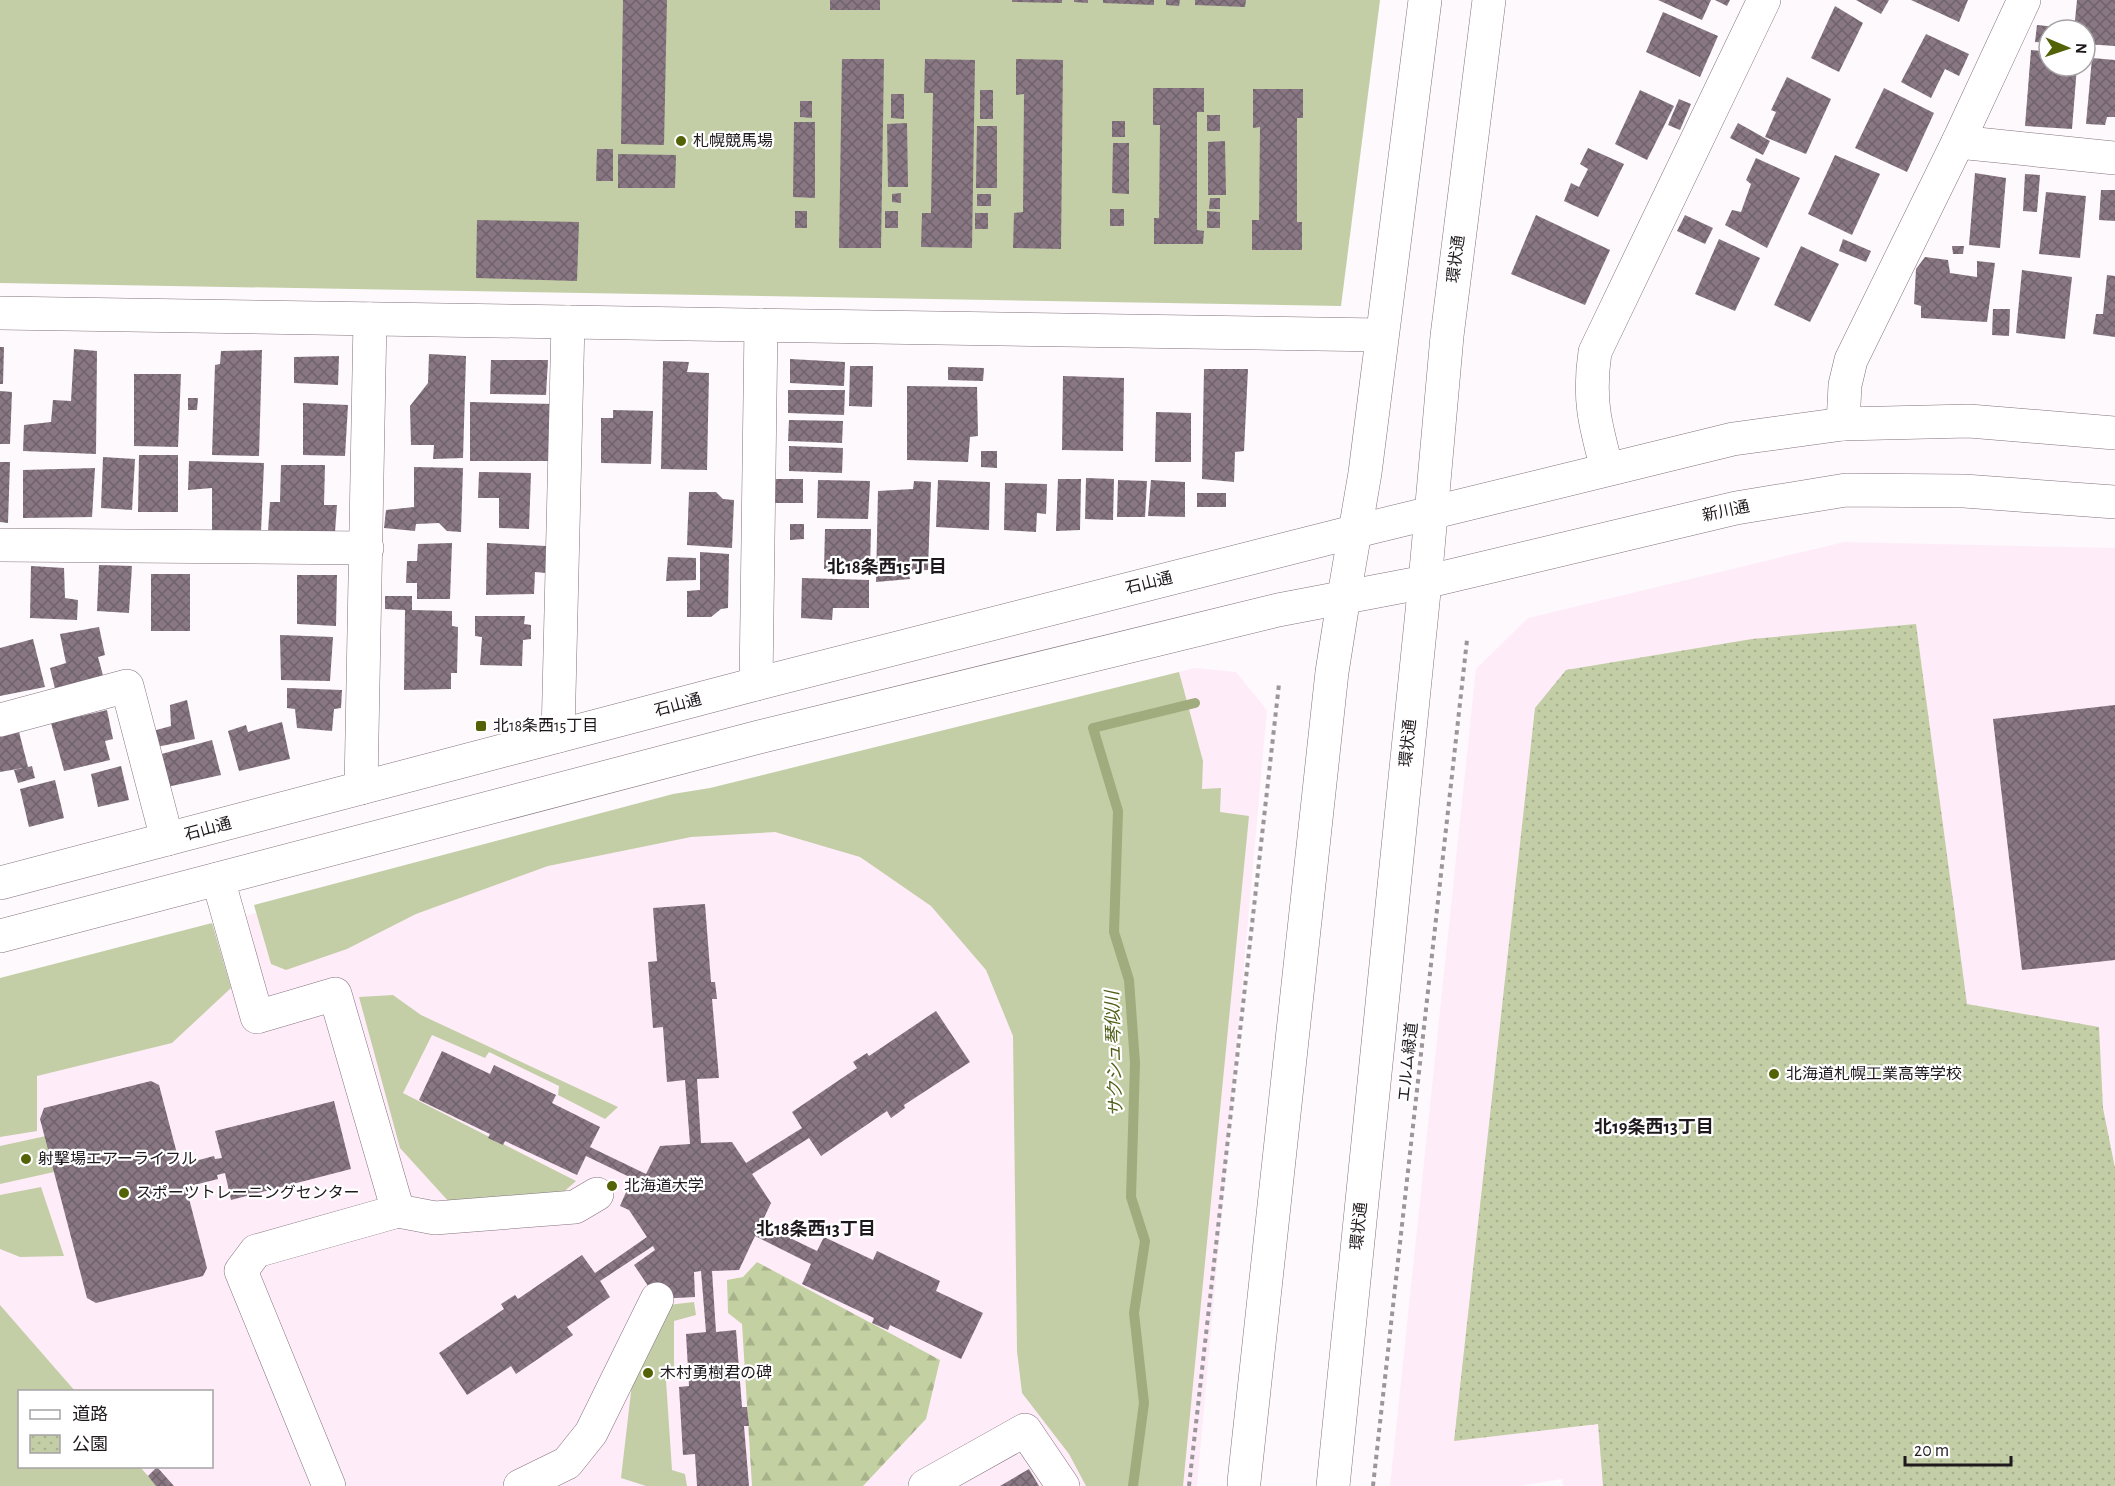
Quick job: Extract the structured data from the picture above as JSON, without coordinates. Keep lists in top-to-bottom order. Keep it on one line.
{"streets":{"street":["環状通","新川通","石山通"],"path":["エルム緑道"]},"crossings":[["環状通","新川通"]],"districts":["北18条西15丁目","北19条西13丁目","北18条西13丁目"],"water":["サクシュ琴似川"],"places":{"other":["札幌競馬場","北海道札幌工業高等学校","射撃場エアーライフル","北海道大学","スポーツトレーニングセンター","木村勇樹君の碑"],"transit":["北18条西15丁目"]},"legend":["道路","公園"],"scale_bar":"20 m","north":"right"}
